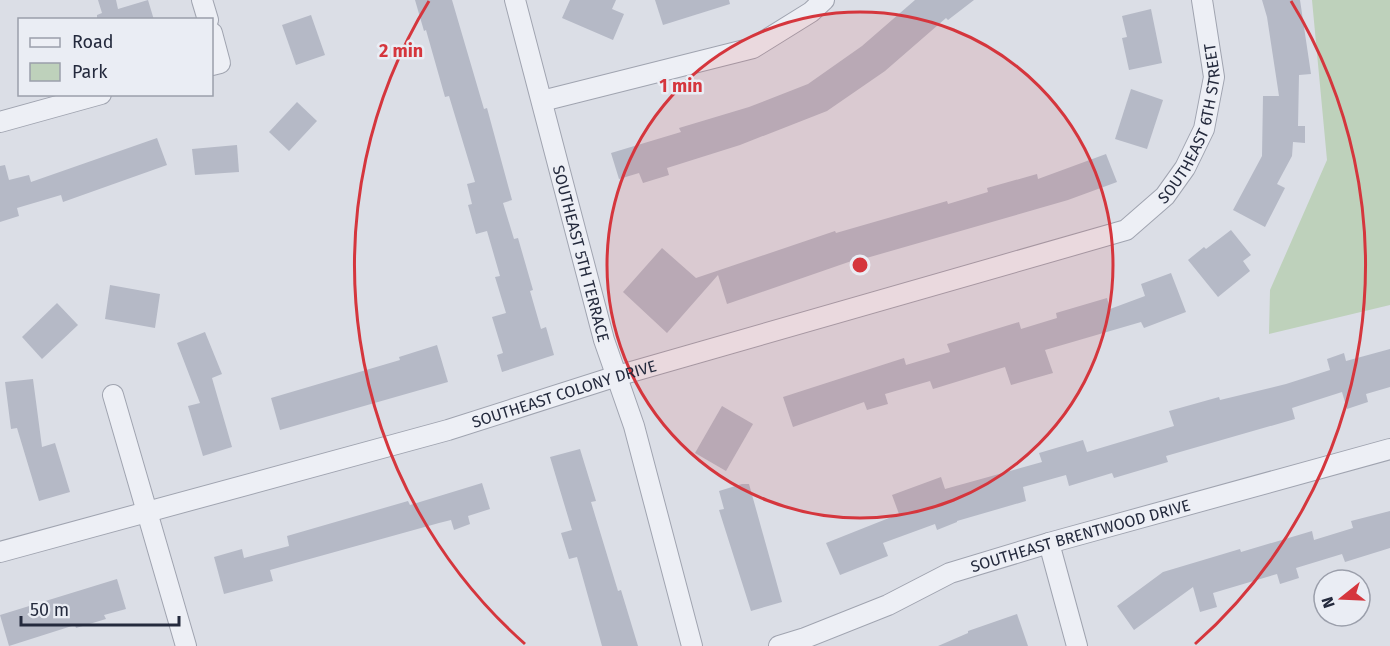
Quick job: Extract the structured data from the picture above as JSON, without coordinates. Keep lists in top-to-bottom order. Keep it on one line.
{"streets":{"street":["SOUTHEAST 6TH STREET","SOUTHEAST 5TH TERRACE","SOUTHEAST COLONY DRIVE","SOUTHEAST BRENTWOOD DRIVE"]},"crossings":[["SOUTHEAST 6TH STREET","SOUTHEAST COLONY DRIVE"],["SOUTHEAST 5TH TERRACE","SOUTHEAST COLONY DRIVE"]],"legend":["Road","Park"],"scale_bar":"50 m","north":"left","rings":["2 min","1 min"]}
